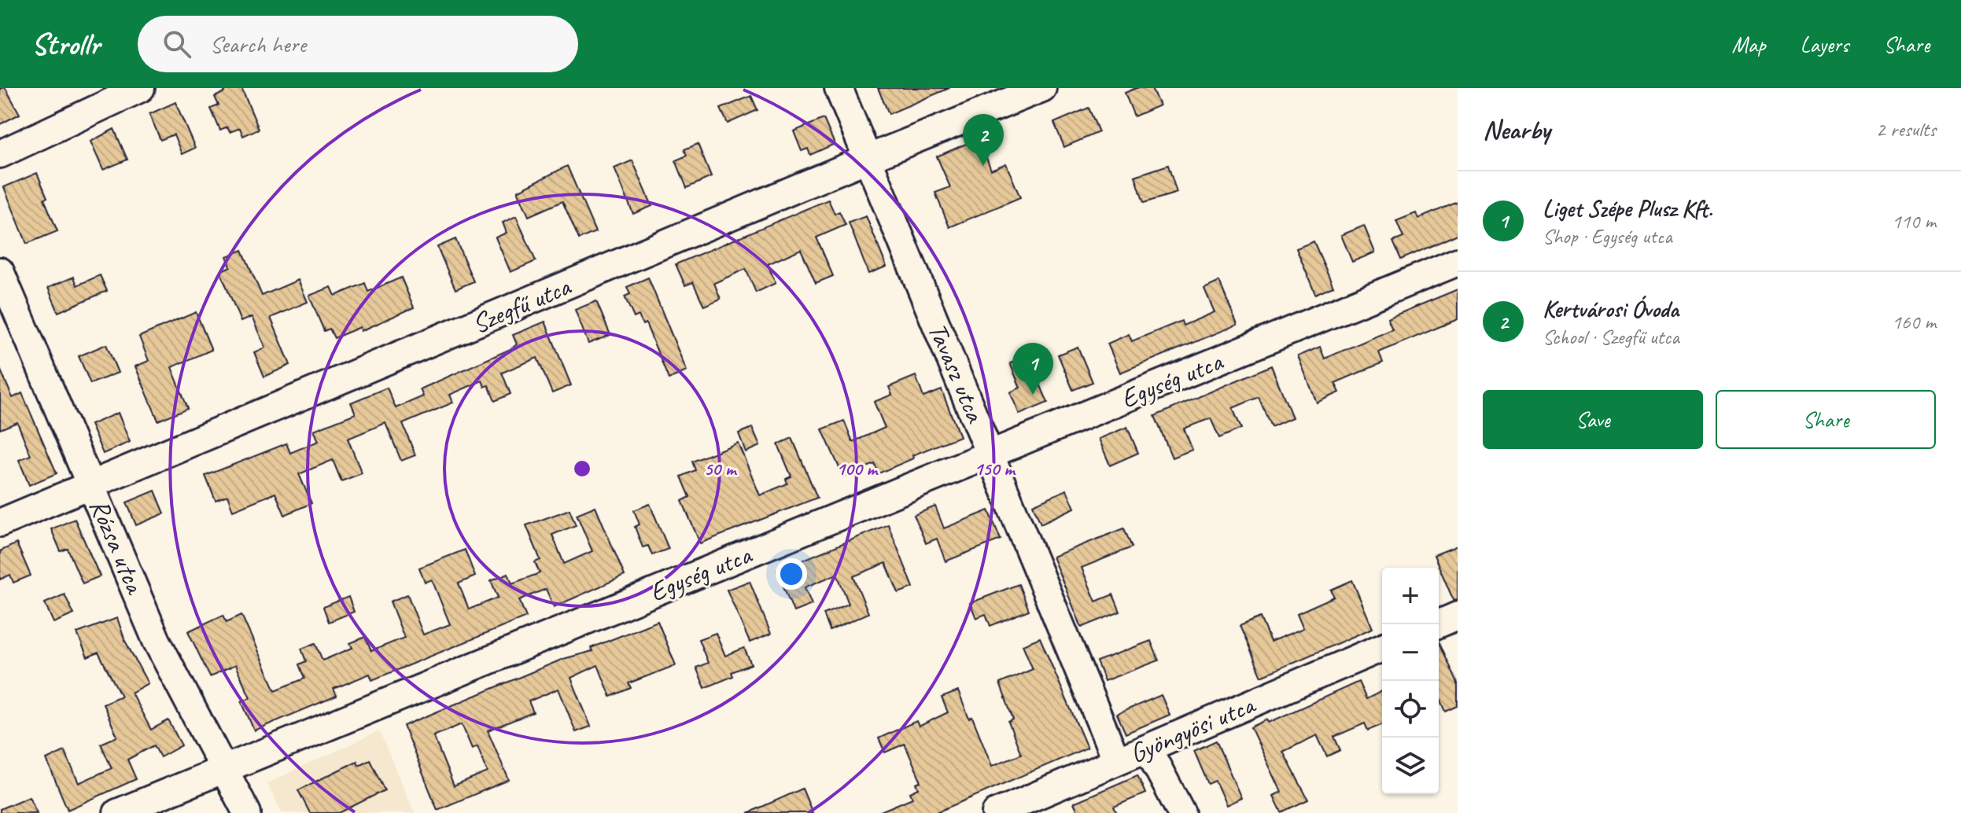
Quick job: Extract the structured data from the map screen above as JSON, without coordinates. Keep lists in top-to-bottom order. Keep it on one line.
{"streets":{"street":["Szegfű utca","Tavasz utca","Egység utca","Rózsa utca","Gyöngyösi utca"]},"crossings":[["Szegfű utca","Tavasz utca"],["Szegfű utca","Rózsa utca"],["Tavasz utca","Egység utca"],["Tavasz utca","Gyöngyösi utca"],["Egység utca","Rózsa utca"]],"page":{"header":"Strollr","search":"Search here","nav":["Map","Layers","Share"],"heading":["Nearby","2 results"],"pins":["2","1"],"list":[{"mark":"1","name":"Liget Szépe Plusz Kft.","note":"Shop · Egység utca","value":"110 m"},{"mark":"2","name":"Kertvárosi Óvoda","note":"School · Szegfű utca","value":"160 m"}],"buttons":["Save","Share"],"map_buttons":["+","−"]},"rings":["50 m","100 m","150 m"]}
